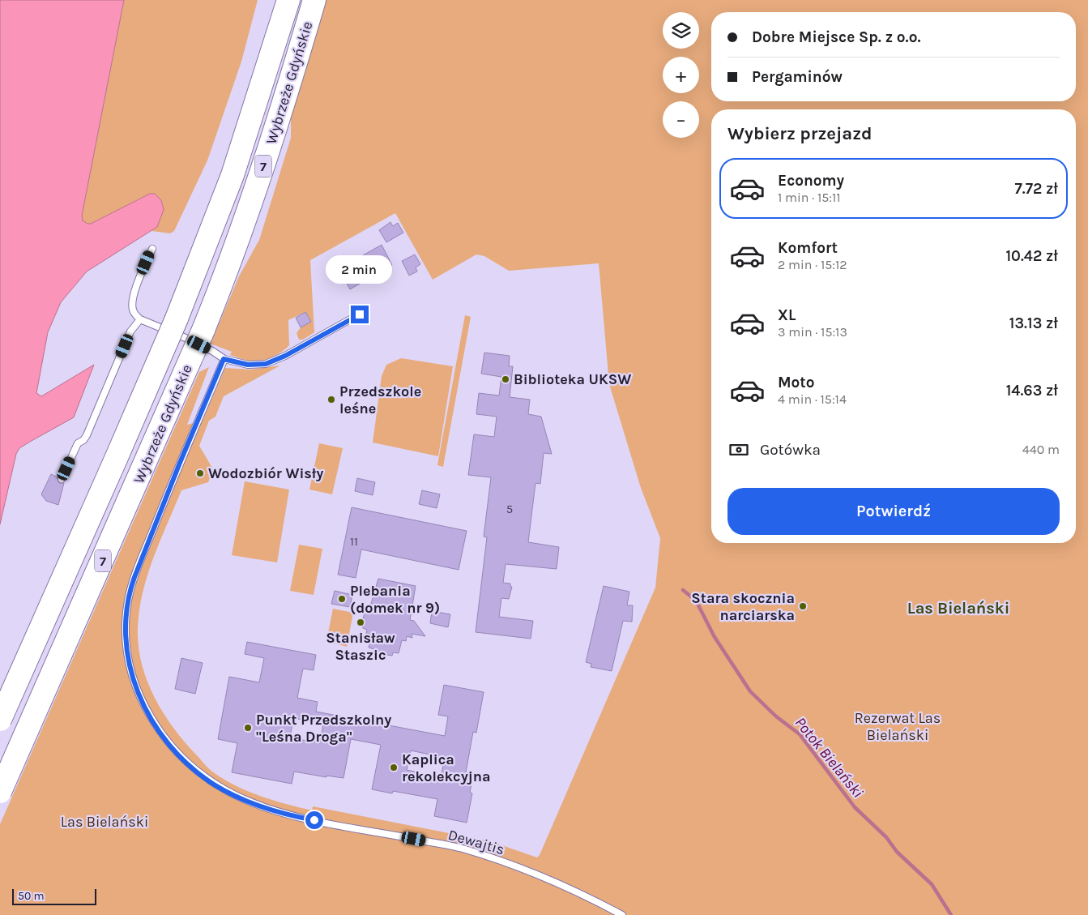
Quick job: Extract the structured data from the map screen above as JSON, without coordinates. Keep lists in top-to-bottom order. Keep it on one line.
{"streets":{"highway":["Wybrzeże Gdyńskie","7"],"lane":["Dewajtis"]},"districts":["Las Bielański"],"water":["Potok Bielański"],"parks":["Rezerwat Las Bielański","Las Bielański"],"places":["Biblioteka UKSW","Przedszkole leśne","Wodozbiór Wisły","Plebania (domek nr 9)","Stara skocznia narciarska","Stanisław Staszic","Punkt Przedszkolny \"Leśna Droga\"","Kaplica rekolekcyjna"],"house_numbers":["5","11"],"scale_bar":"50 m","page":{"map_buttons":["+","−"],"banner":["Dobre Miejsce Sp. z o.o.","Pergaminów"],"heading":"Wybierz przejazd","list":[{"name":"Economy","note":"1 min · 15:11","value":"7.72 zł"},{"name":"Komfort","note":"2 min · 15:12","value":"10.42 zł"},{"name":"XL","note":"3 min · 15:13","value":"13.13 zł"},{"name":"Moto","note":"4 min · 15:14","value":"14.63 zł"}],"bubble":"2 min","pay":["Gotówka","440 m"],"buttons":"Potwierdź","scale":"50 m"}}
